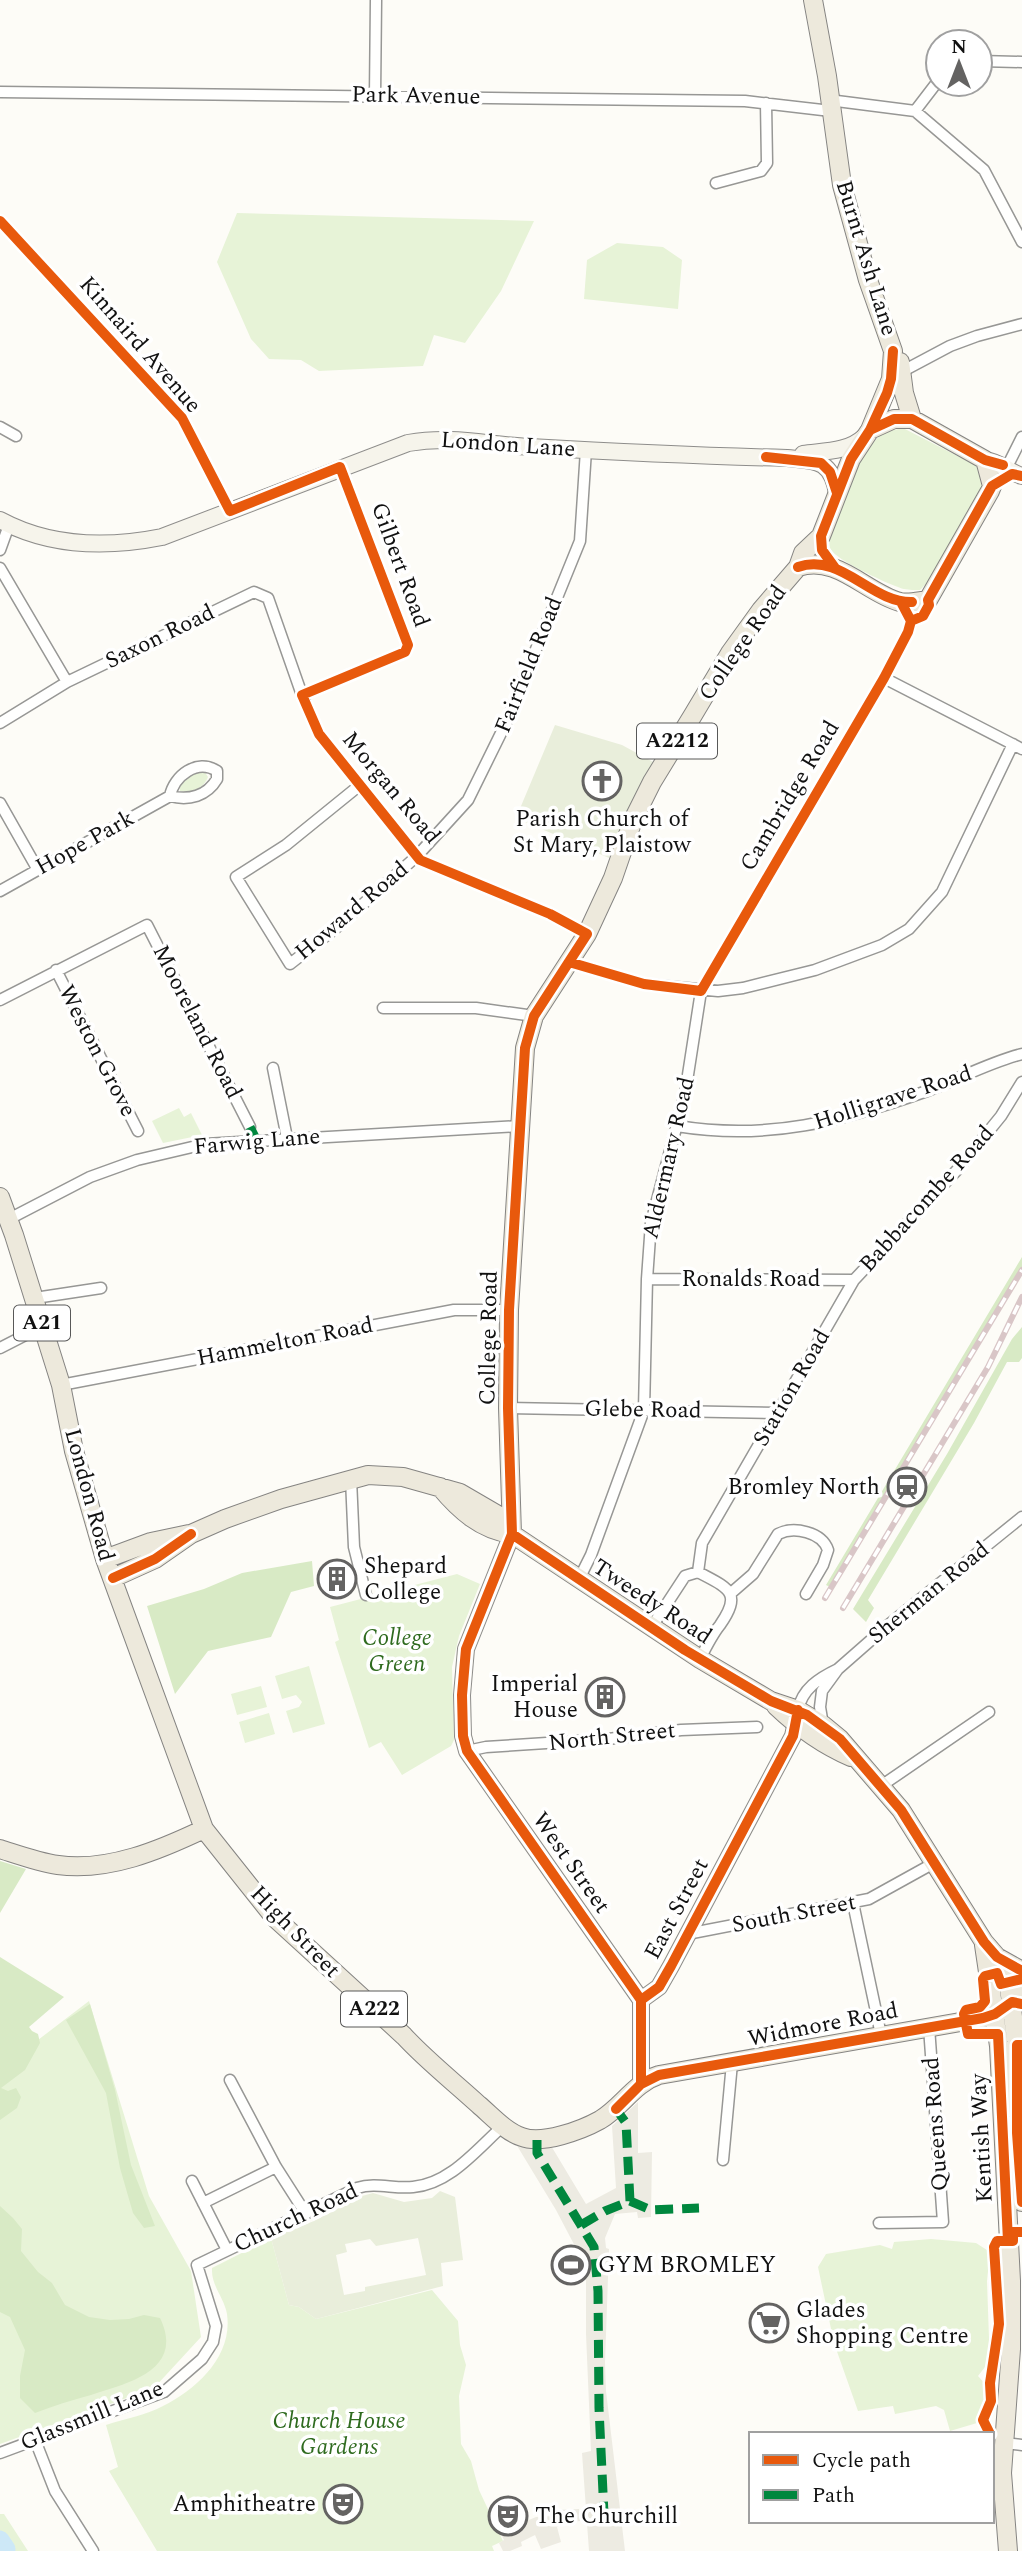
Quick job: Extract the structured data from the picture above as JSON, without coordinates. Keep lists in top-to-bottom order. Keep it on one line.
{"streets":{"main road":["Burnt Ash Lane","College Road","A2212","A21","London Road","Tweedy Road","High Street","A222","Widmore Road","Kentish Way"],"street":["Park Avenue","Kinnaird Avenue","London Lane","Gilbert Road","Saxon Road","Fairfield Road","Morgan Road","Cambridge Road","Hope Park","Howard Road","Mooreland Road","Weston Grove","Holligrave Road","Farwig Lane","Aldermary Road","Babbacombe Road","Ronalds Road","Hammelton Road","Station Road","Glebe Road","Sherman Road","North Street","West Street","East Street","South Street","Queens Road","Church Road","Glassmill Lane"]},"crossings":[["Park Avenue","Burnt Ash Lane"],["Burnt Ash Lane","College Road"],["Burnt Ash Lane","Cambridge Road"],["Kinnaird Avenue","London Lane"],["London Lane","Gilbert Road"],["London Lane","Fairfield Road"],["Gilbert Road","Morgan Road"],["Saxon Road","Morgan Road"],["College Road","Morgan Road"],["College Road","Cambridge Road"],["College Road","Farwig Lane"],["College Road","Hammelton Road"],["College Road","Glebe Road"],["College Road","Tweedy Road"],["College Road","North Street"],["College Road","West Street"],["Fairfield Road","Morgan Road"],["Fairfield Road","Howard Road"],["Morgan Road","Howard Road"],["Cambridge Road","Aldermary Road"],["Mooreland Road","Weston Grove"],["Holligrave Road","Aldermary Road"],["Farwig Lane","London Road"],["Aldermary Road","Ronalds Road"],["Aldermary Road","Glebe Road"],["Aldermary Road","Tweedy Road"],["Babbacombe Road","Ronalds Road"],["Babbacombe Road","Station Road"],["Ronalds Road","Station Road"],["Hammelton Road","London Road"],["Station Road","Glebe Road"],["London Road","Tweedy Road"],["London Road","High Street"],["Sherman Road","Tweedy Road"],["Sherman Road","East Street"],["Tweedy Road","East Street"],["Tweedy Road","South Street"],["Tweedy Road","Widmore Road"],["Tweedy Road","Kentish Way"],["North Street","West Street"],["West Street","East Street"],["East Street","South Street"],["High Street","Widmore Road"],["High Street","Church Road"],["Widmore Road","Queens Road"],["Widmore Road","Kentish Way"],["Church Road","Glassmill Lane"]],"parks":["College Green","Church House Gardens"],"places":{"church":["Parish Church of St Mary, Plaistow"],"station":["Bromley North"],"building":["Shepard College","Imperial House"],"sports":["GYM BROMLEY"],"supermarket":["Glades Shopping Centre"],"theatre":["Amphitheatre","The Churchill"]},"legend":["Cycle path","Path"],"north":"top"}
